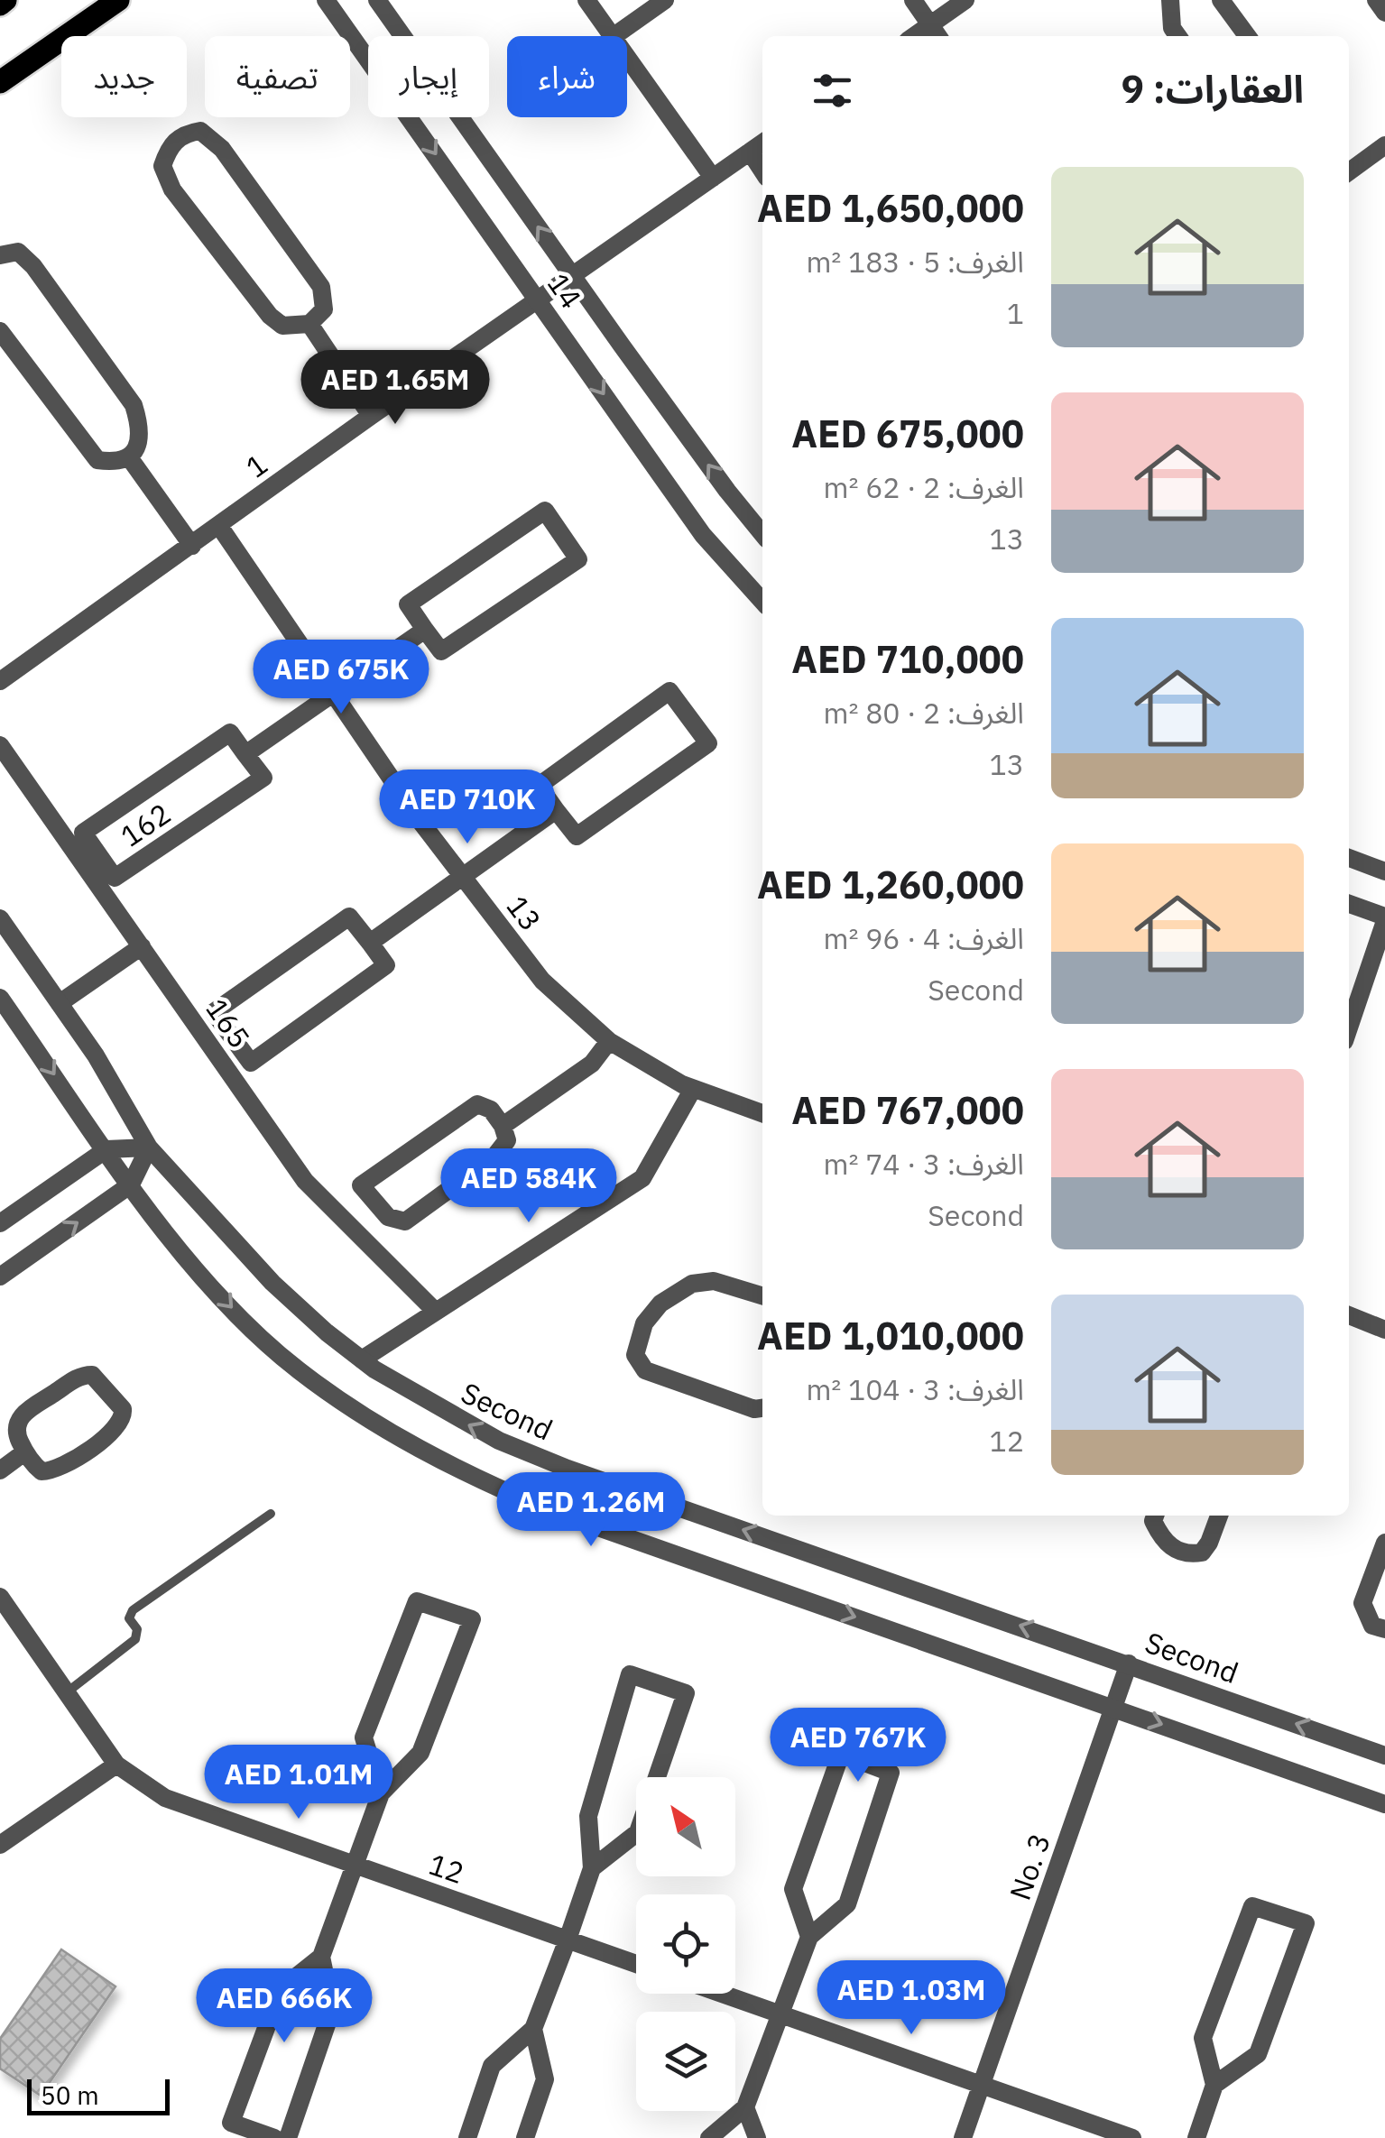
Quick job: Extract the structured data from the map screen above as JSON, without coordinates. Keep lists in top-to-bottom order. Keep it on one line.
{"streets":{"street":["14","1","162","13","165","Second","No. 3","12"]},"crossings":[["14","1"],["1","13"],["Second","No. 3"]],"scale_bar":"50 m","north":"top left","page":{"chip":["شراء","إيجار","تصفية","جديد"],"heading":"العقارات: 9","list":[{"name":"AED 1,650,000","note":"الغرف: 5 · 183 m² · 1"},{"name":"AED 675,000","note":"الغرف: 2 · 62 m² · 13"},{"name":"AED 710,000","note":"الغرف: 2 · 80 m² · 13"},{"name":"AED 1,260,000","note":"الغرف: 4 · 96 m² · Second"},{"name":"AED 767,000","note":"الغرف: 3 · 74 m² · Second"},{"name":"AED 1,010,000","note":"الغرف: 3 · 104 m² · 12"}],"price":["AED 1.65M","AED 675K","AED 710K","AED 584K","AED 1.26M","AED 767K","AED 1.01M","AED 1.03M","AED 666K"],"scale":"50 m"}}
